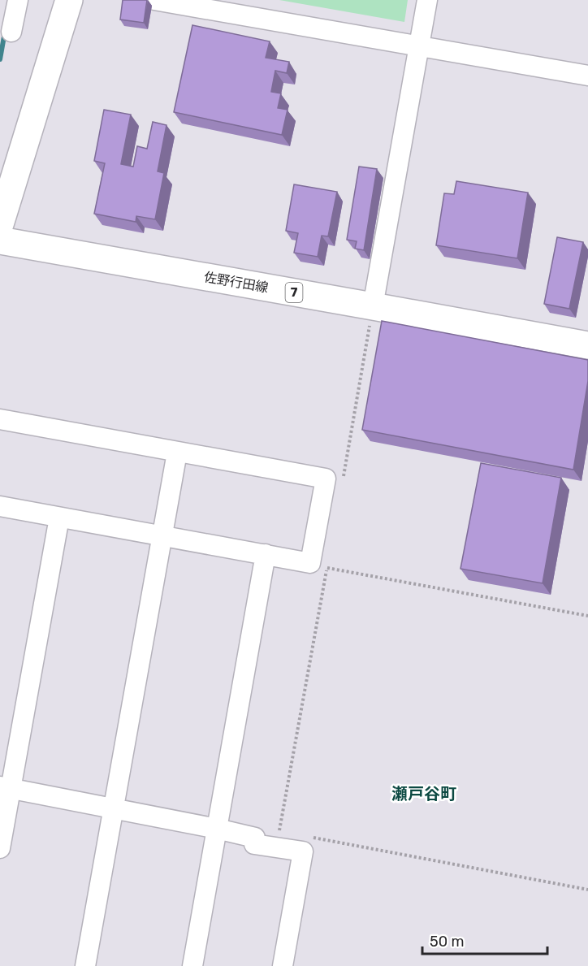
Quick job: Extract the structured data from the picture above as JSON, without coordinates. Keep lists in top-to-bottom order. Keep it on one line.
{"streets":{"main road":["佐野行田線","7"]},"districts":["瀬戸谷町"],"scale_bar":"50 m"}
